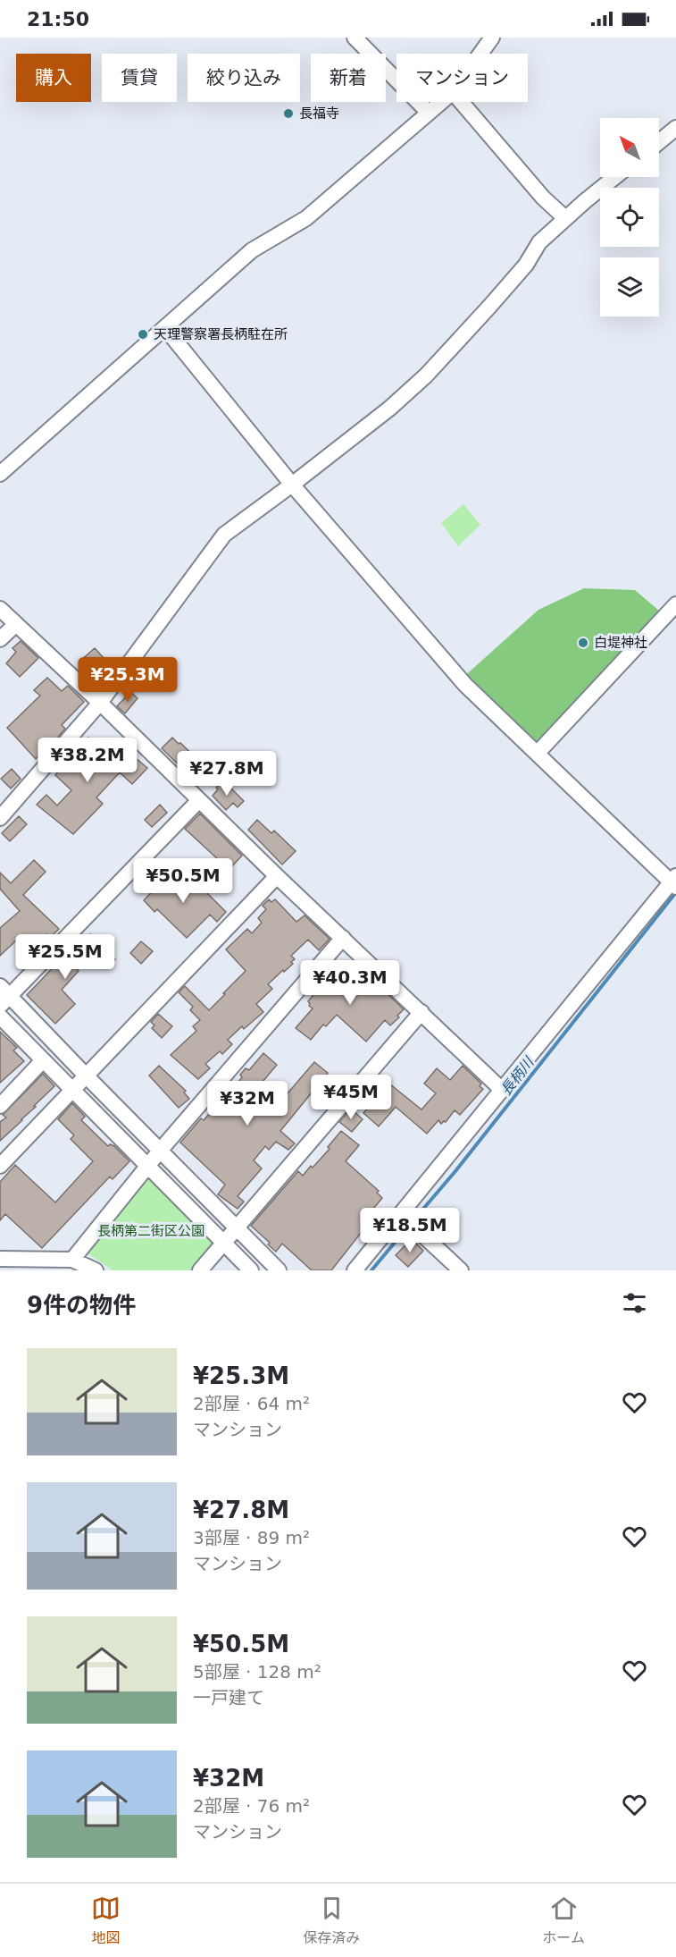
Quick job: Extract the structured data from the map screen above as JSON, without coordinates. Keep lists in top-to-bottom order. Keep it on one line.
{"water":["長柄川"],"parks":["長柄第二街区公園"],"places":["長福寺","天理警察署長柄駐在所","白堤神社"],"north":"top left","page":{"status":"21:50","chip":["購入","賃貸","絞り込み","新着","マンション"],"price":["¥25.3M","¥38.2M","¥27.8M","¥50.5M","¥25.5M","¥40.3M","¥45M","¥32M","¥18.5M"],"heading":"9件の物件","list":[{"name":"¥25.3M","note":"2部屋 · 64 m² · マンション"},{"name":"¥27.8M","note":"3部屋 · 89 m² · マンション"},{"name":"¥50.5M","note":"5部屋 · 128 m² · 一戸建て"},{"name":"¥32M","note":"2部屋 · 76 m² · マンション"}],"tabs":["地図","保存済み","ホーム"]}}
